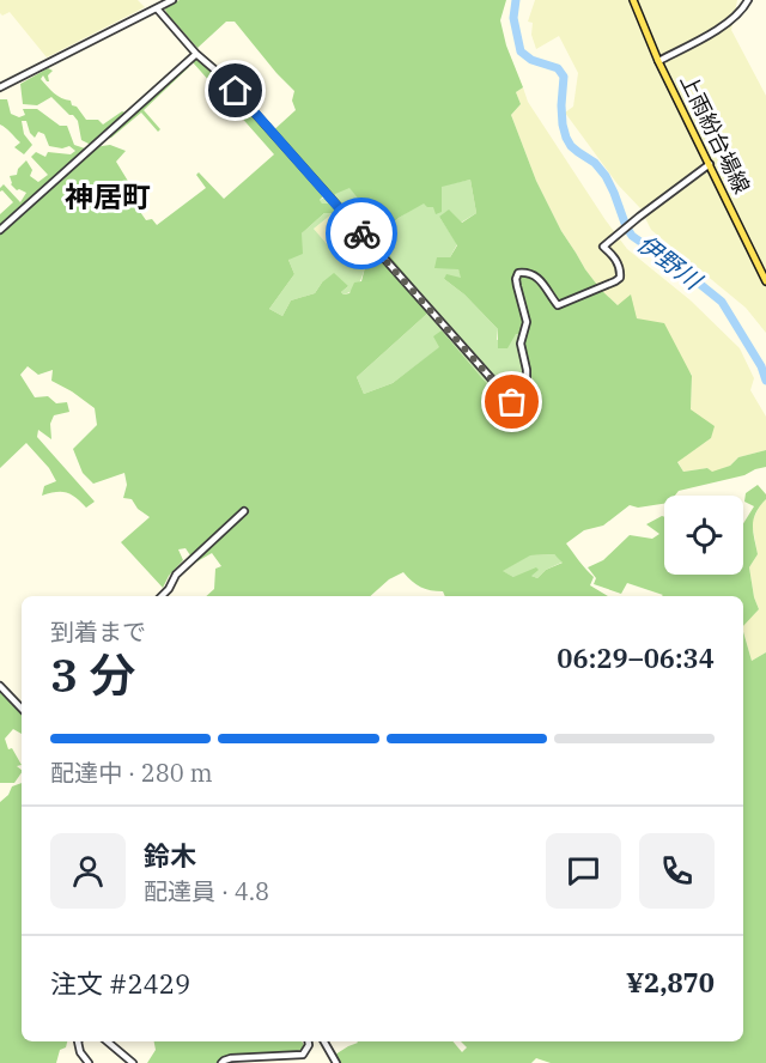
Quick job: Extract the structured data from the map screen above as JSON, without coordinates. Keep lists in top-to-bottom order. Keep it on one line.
{"streets":{"main road":["上雨紛台場線"]},"districts":["神居町"],"water":["伊野川"],"page":{"heading":["3 分","到着まで","06:29–06:34"],"panel":["鈴木","配達員 · 4.8","注文 #2429","¥2,870"],"bar":"配達中 · 280 m"}}
